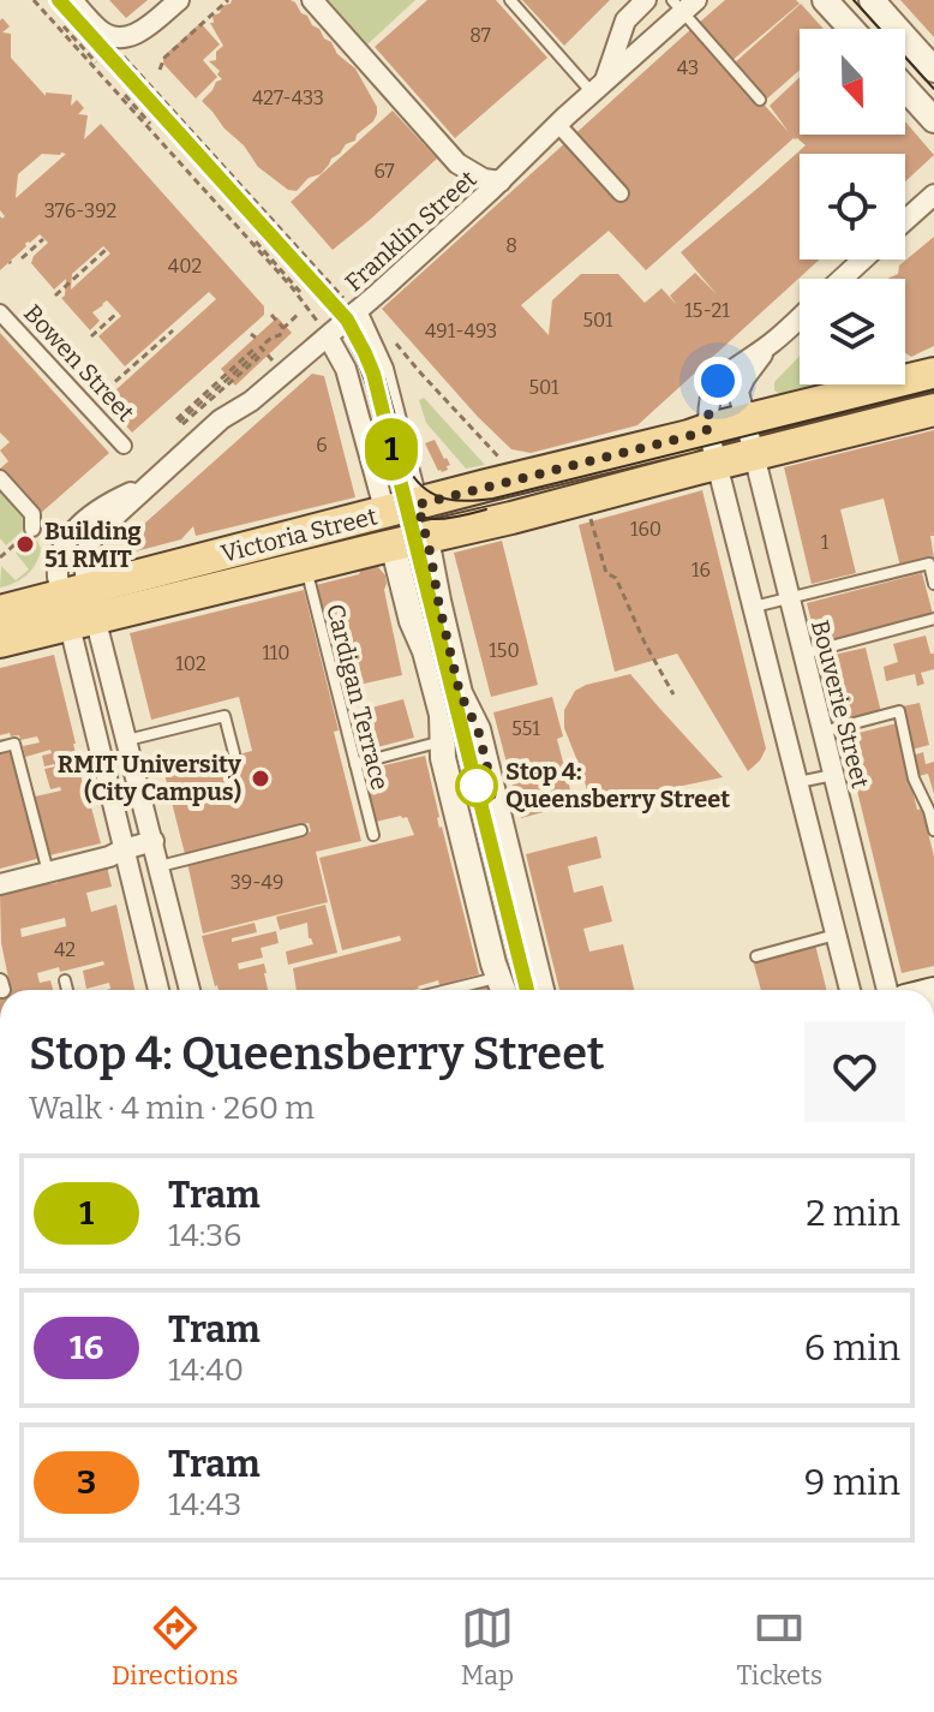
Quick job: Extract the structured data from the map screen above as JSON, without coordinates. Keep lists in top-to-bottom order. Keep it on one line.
{"streets":{"main road":["Victoria Street"],"street":["Franklin Street","Bowen Street","Bouverie Street"],"lane":["Cardigan Terrace"]},"crossings":[["Franklin Street","Victoria Street"],["Victoria Street","Cardigan Terrace"],["Victoria Street","Bouverie Street"]],"places":["Building 51 RMIT","RMIT University (City Campus)","Stop 4: Queensberry Street"],"lines":["tram line 1"],"house_numbers":["87","43","427-433","67","376-392","8","402","15-21","501","491-493","501","6","160","1","16","150","110","102","551","39-49","42"],"north":"bottom","page":{"on_map":"1","heading":["Stop 4: Queensberry Street","Walk · 4 min · 260 m"],"list":[{"mark":"1","name":"Tram","note":"14:36","value":"2 min"},{"mark":"16","name":"Tram","note":"14:40","value":"6 min"},{"mark":"3","name":"Tram","note":"14:43","value":"9 min"}],"tabs":["Directions","Map","Tickets"]}}
